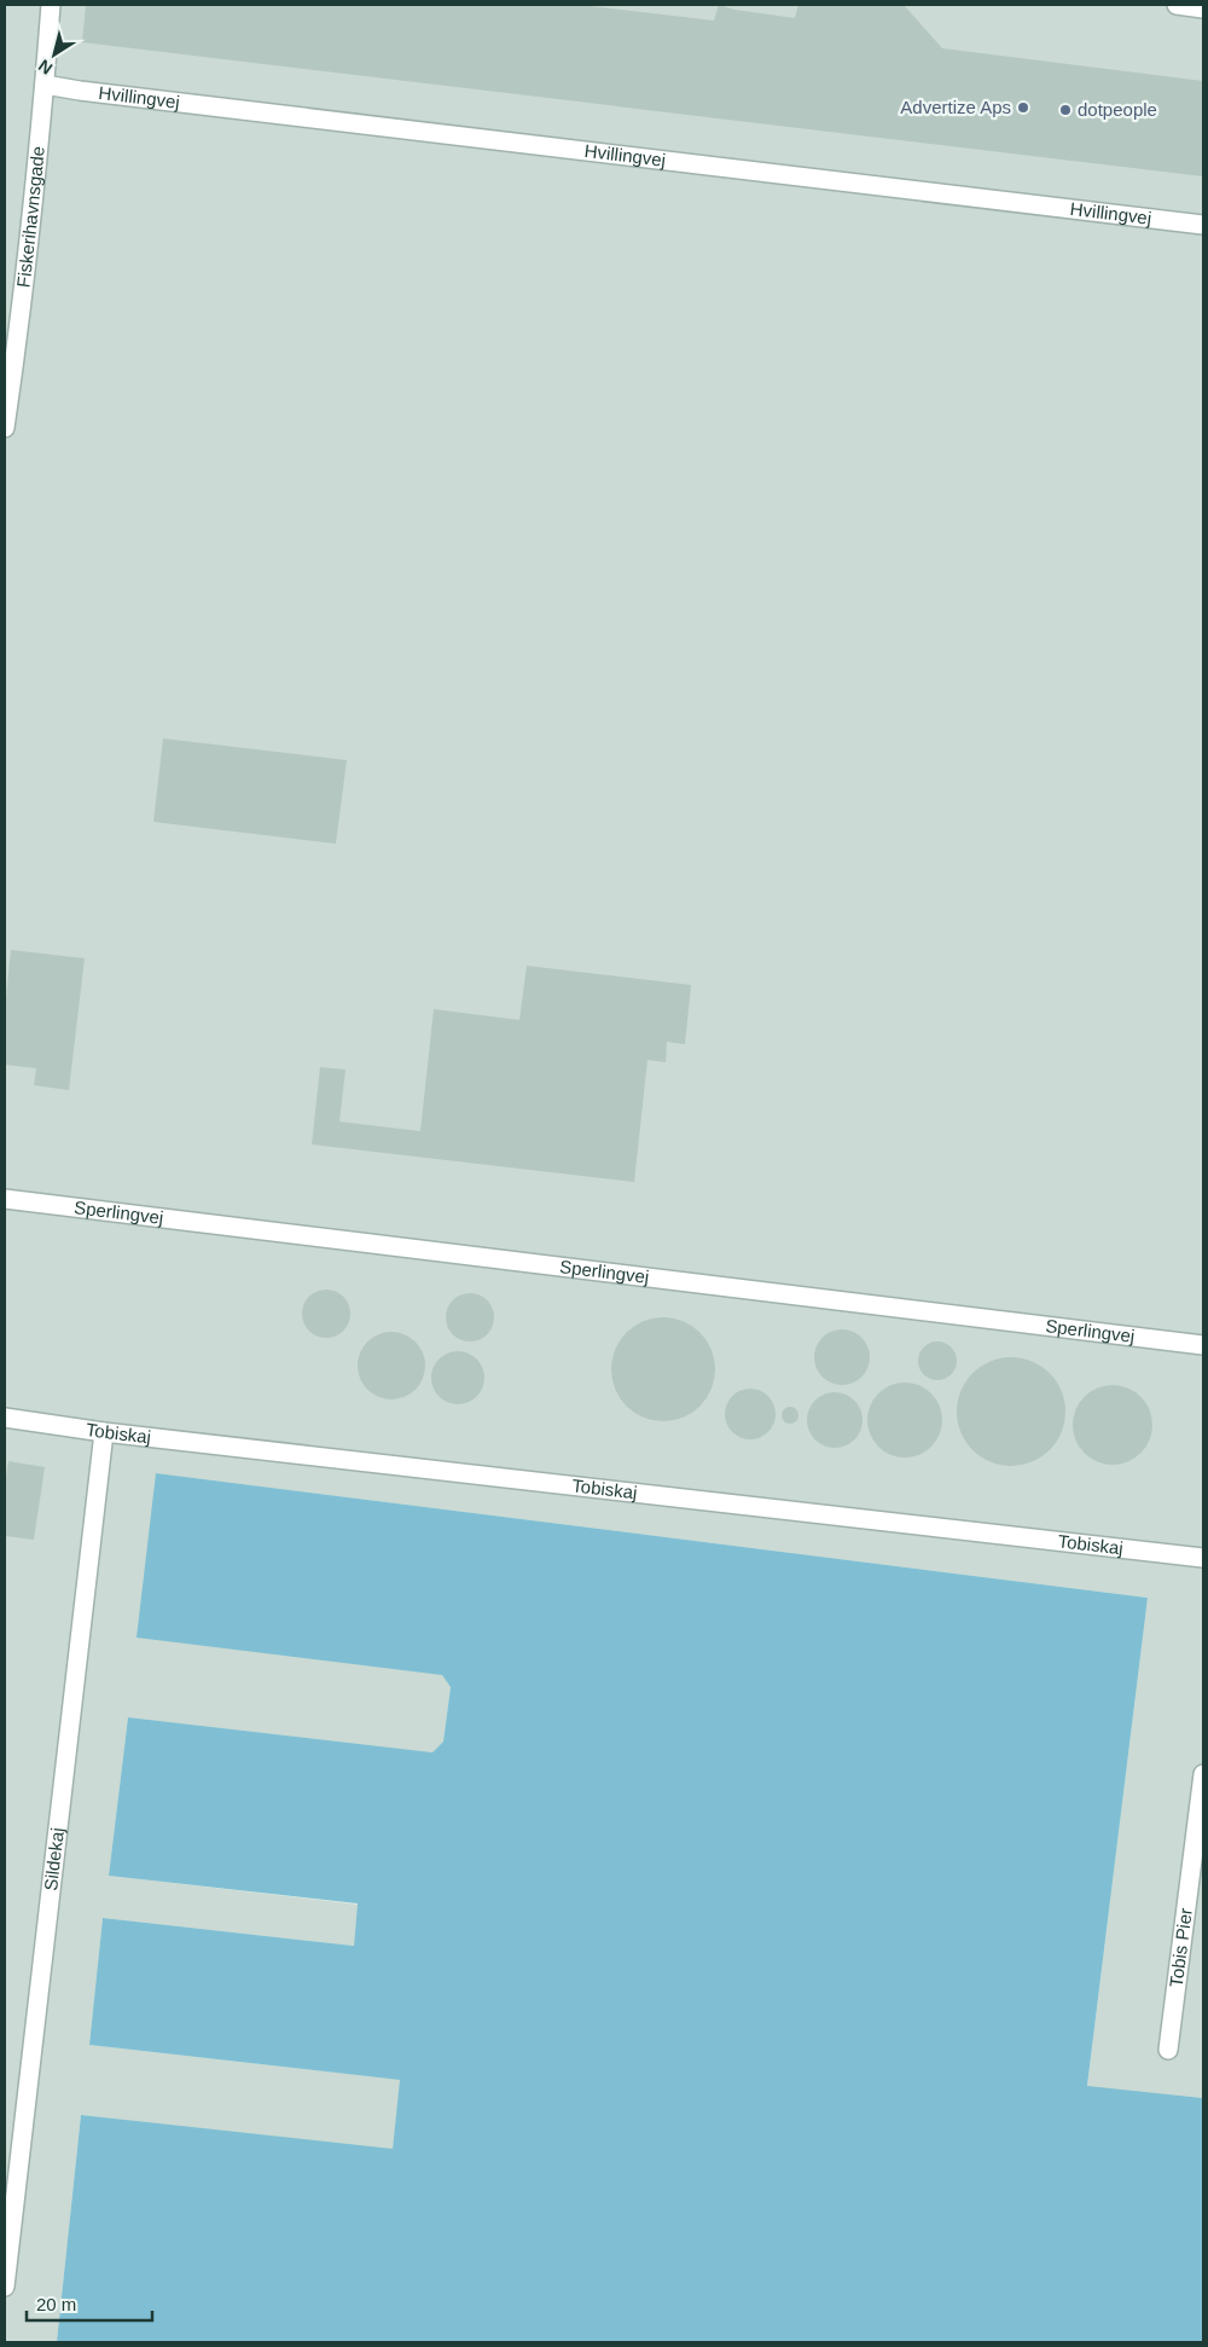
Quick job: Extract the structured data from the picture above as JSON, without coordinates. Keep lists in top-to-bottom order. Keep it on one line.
{"streets":{"street":["Hvillingvej","Fiskerihavnsgade","Sperlingvej","Tobiskaj","Sildekaj","Tobis Pier"]},"crossings":[["Hvillingvej","Fiskerihavnsgade"],["Tobiskaj","Sildekaj"]],"places":["Advertize Aps","dotpeople"],"scale_bar":"20 m","north":"bottom left"}
